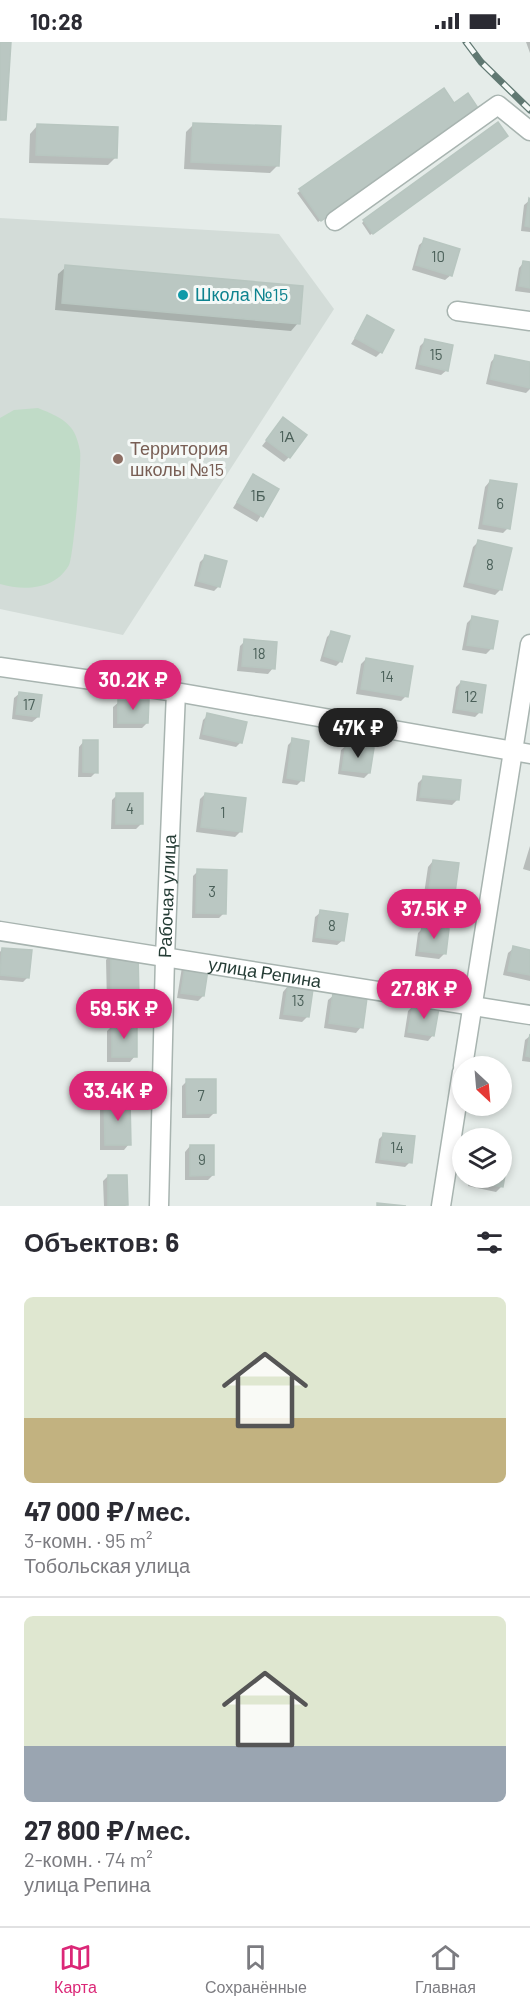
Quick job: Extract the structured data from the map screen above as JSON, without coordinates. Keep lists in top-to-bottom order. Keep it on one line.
{"streets":{"street":["Рабочая улица","улица Репина"]},"crossings":[["Рабочая улица","улица Репина"]],"places":["Школа №15","Территория школы №15"],"house_numbers":["10","15","1А","1Б","6","8","18","14","12","17","4","1","3","8","13","7","14","9"],"north":"bottom right","page":{"status":"10:28","price":["30.2K ₽","47K ₽","37.5K ₽","27.8K ₽","59.5K ₽","33.4K ₽"],"heading":"Объектов: 6","list":[{"name":"47 000 ₽/мес.","note":"3-комн. · 95 m² · Тобольская улица"},{"name":"27 800 ₽/мес.","note":"2-комн. · 74 m² · улица Репина"}],"tabs":["Карта","Сохранённые","Главная"]}}
